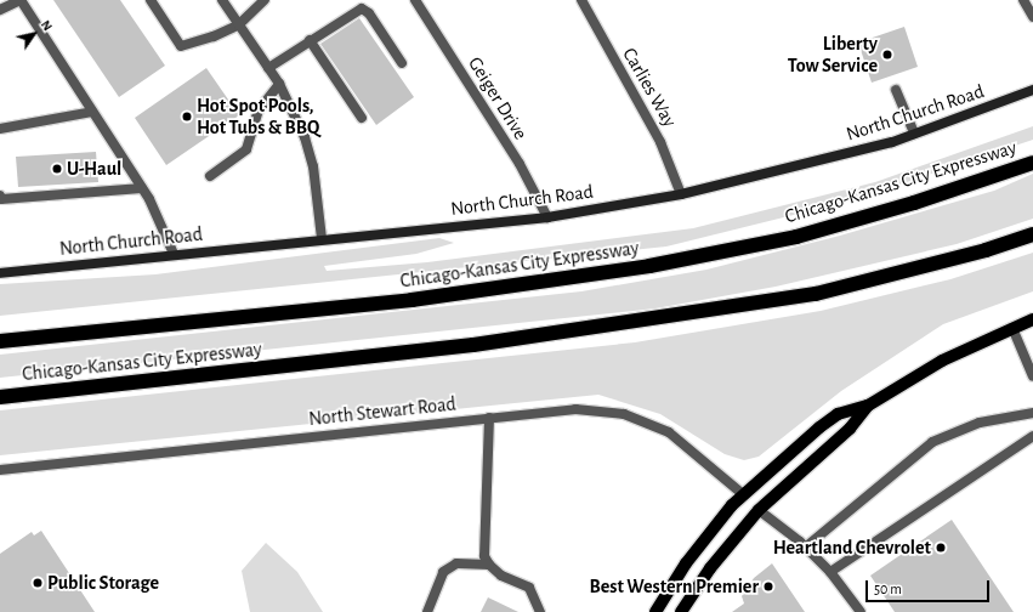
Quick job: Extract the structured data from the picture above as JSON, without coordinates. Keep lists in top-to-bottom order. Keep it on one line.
{"streets":{"highway":["Chicago-Kansas City Expressway"],"main road":["North Church Road"],"street":["Carlies Way","Geiger Drive","North Stewart Road"]},"crossings":[["Carlies Way","North Church Road"],["Geiger Drive","North Church Road"]],"places":["Liberty Tow Service","Hot Spot Pools, Hot Tubs & BBQ","U-Haul","Heartland Chevrolet","Public Storage","Best Western Premier"],"scale_bar":"50 m","north":"top right"}
